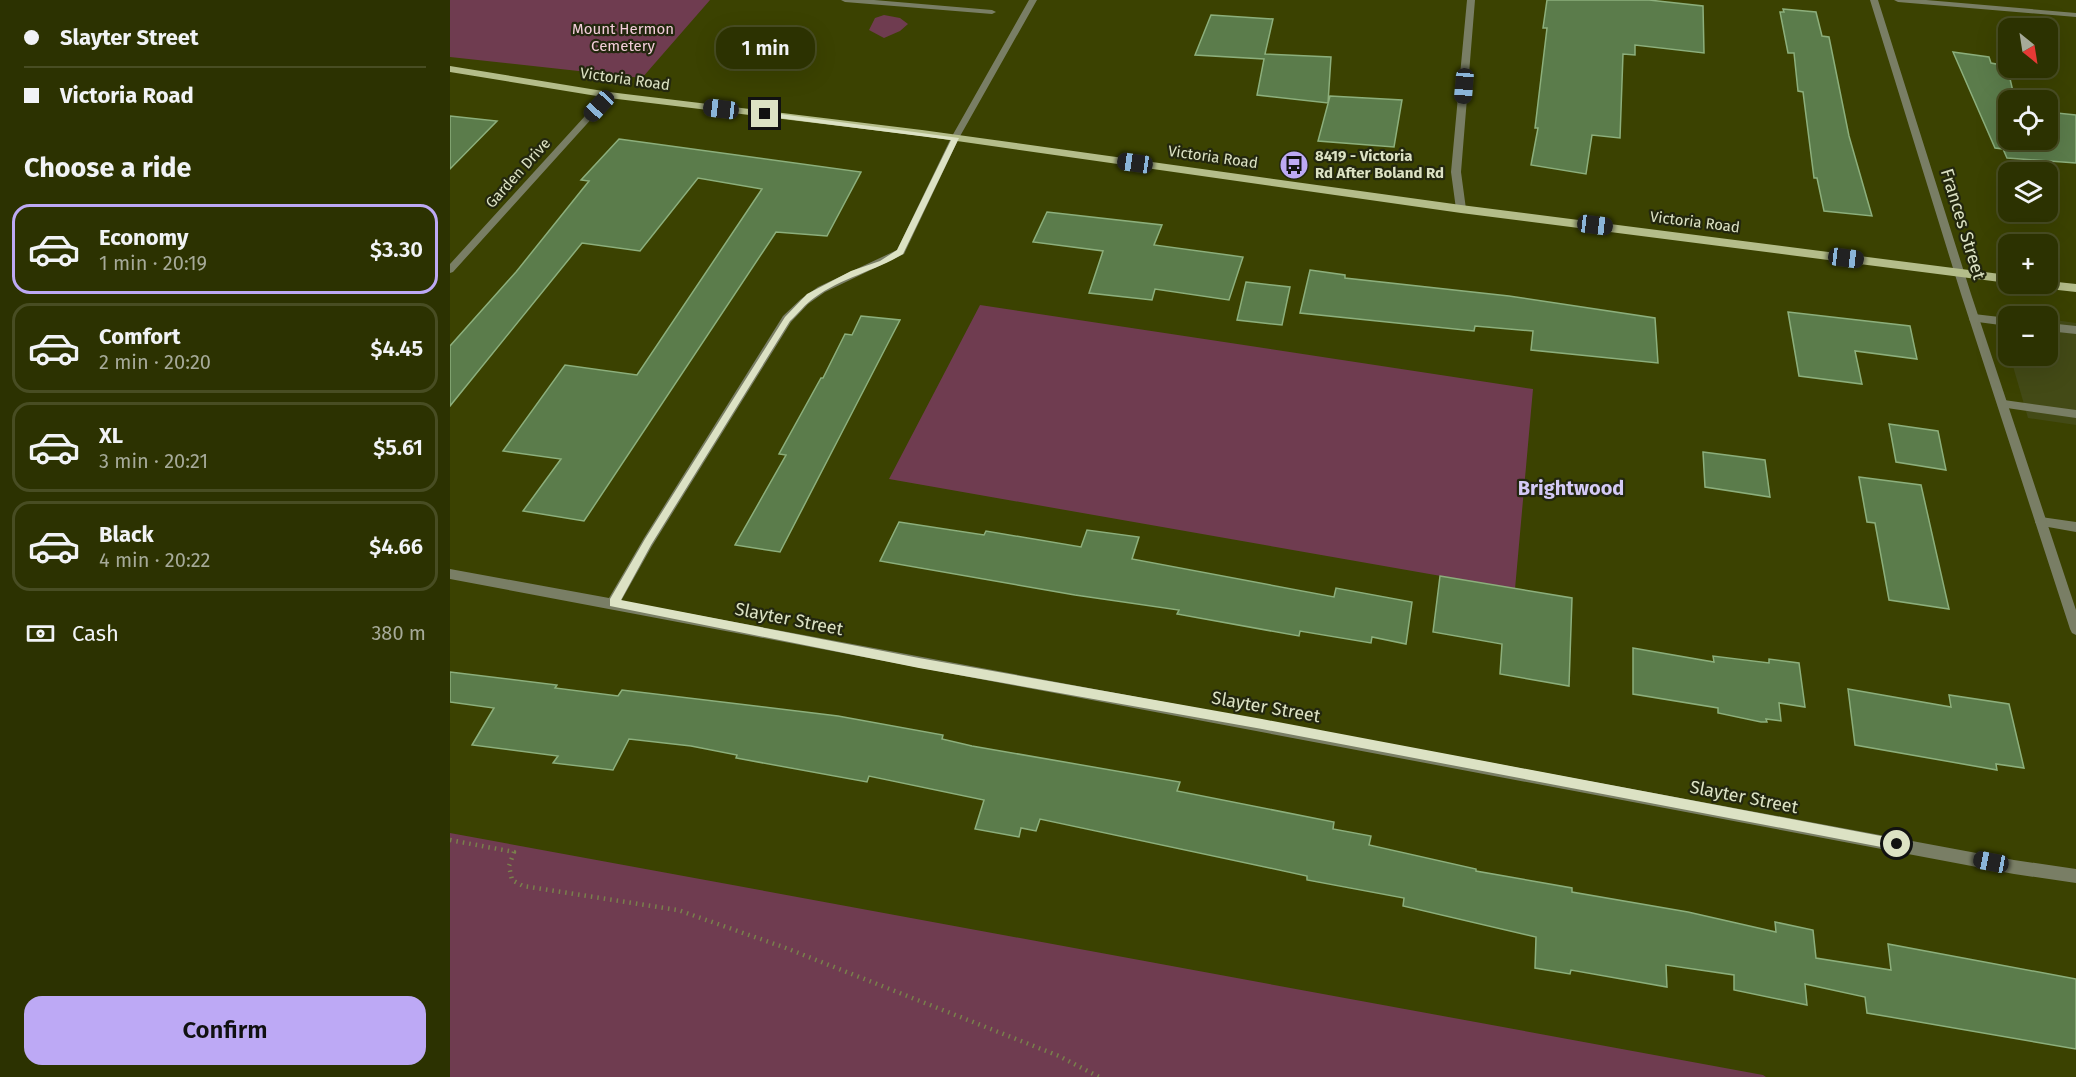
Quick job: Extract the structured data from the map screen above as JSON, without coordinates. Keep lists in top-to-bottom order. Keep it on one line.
{"streets":{"main road":["Victoria Road"],"street":["Garden Drive","Frances Street","Slayter Street"]},"crossings":[["Victoria Road","Garden Drive"],["Victoria Road","Frances Street"]],"districts":["Brightwood"],"parks":["Mount Hermon Cemetery"],"places":{"bus stop":["8419 - Victoria Rd After Boland Rd"]},"north":"bottom right","page":{"banner":["Slayter Street","Victoria Road"],"map_buttons":["+","−"],"bubble":"1 min","heading":"Choose a ride","list":[{"name":"Economy","note":"1 min · 20:19","value":"$3.30"},{"name":"Comfort","note":"2 min · 20:20","value":"$4.45"},{"name":"XL","note":"3 min · 20:21","value":"$5.61"},{"name":"Black","note":"4 min · 20:22","value":"$4.66"}],"pay":["Cash","380 m"],"buttons":"Confirm"}}
